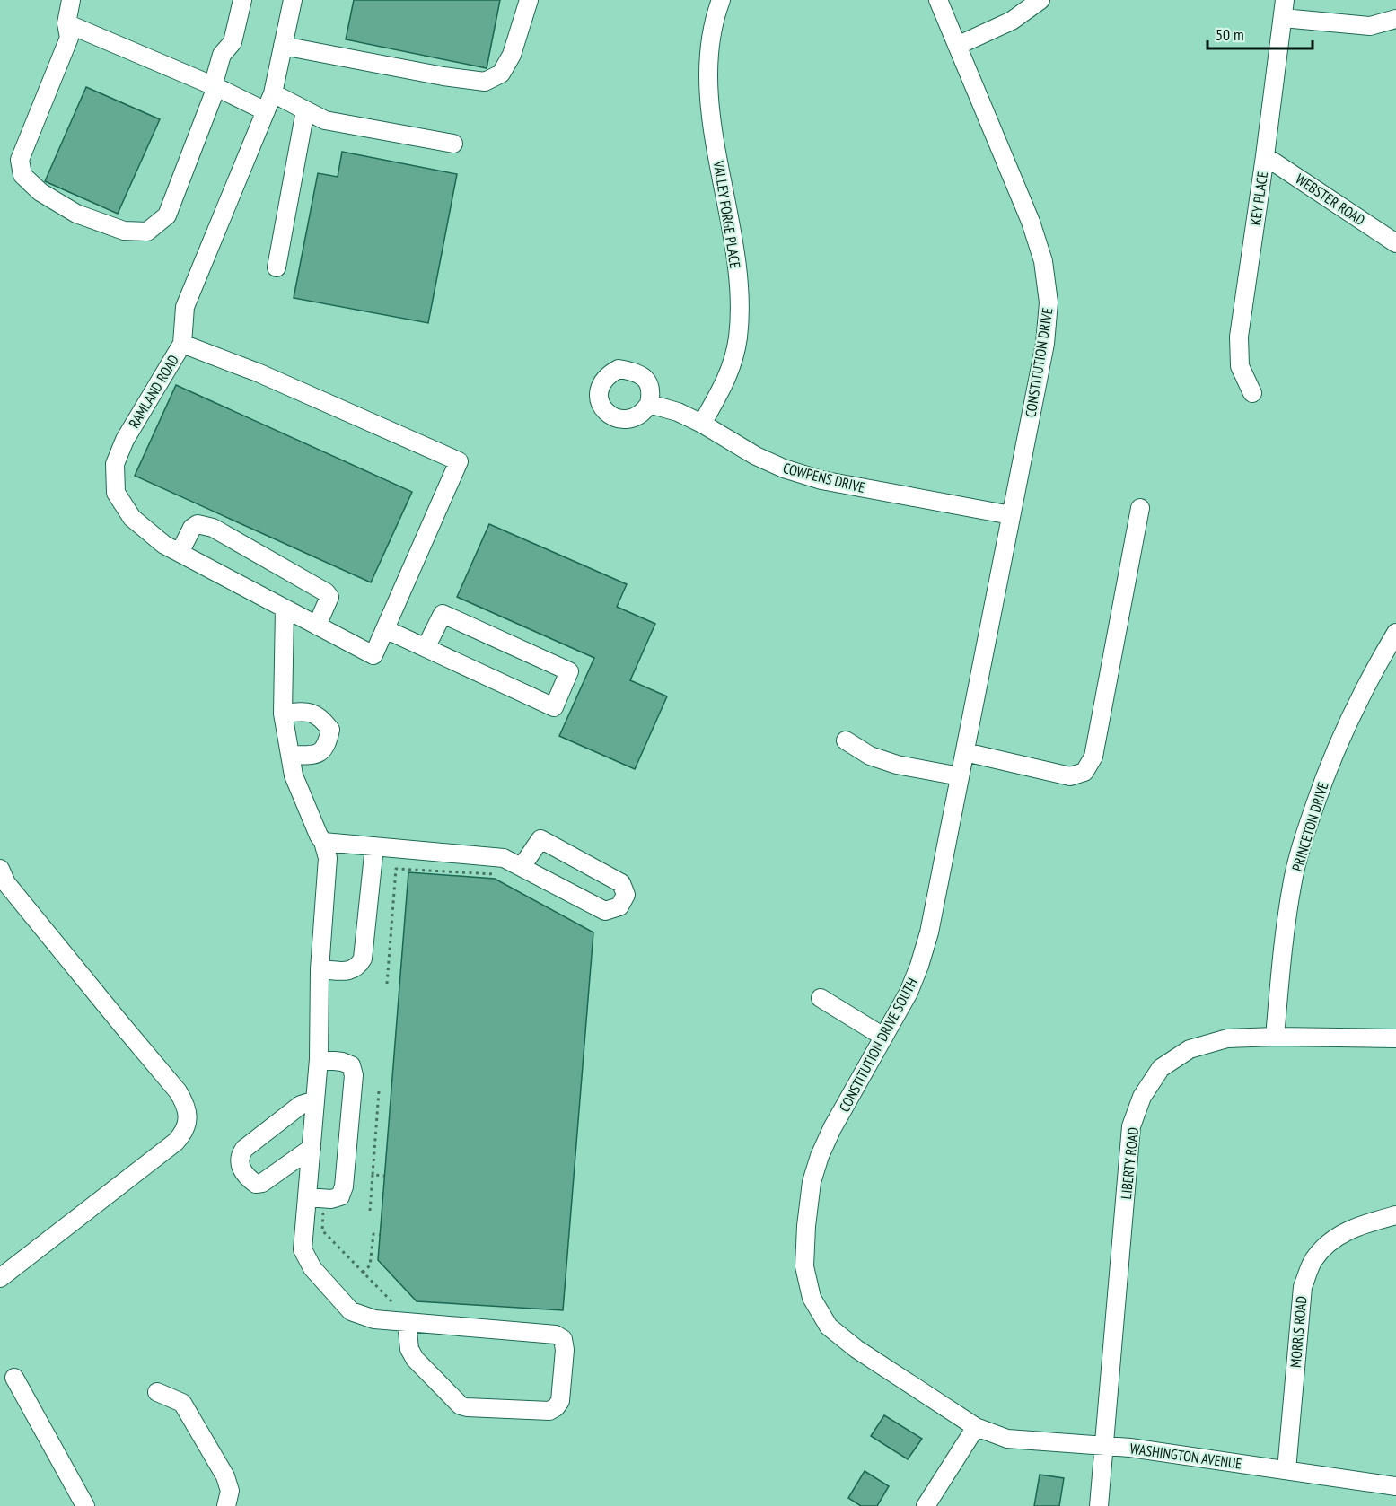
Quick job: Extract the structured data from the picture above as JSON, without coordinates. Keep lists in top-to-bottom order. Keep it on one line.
{"streets":{"street":["KEY PLACE","WEBSTER ROAD","VALLEY FORGE PLACE","CONSTITUTION DRIVE","RAMLAND ROAD","COWPENS DRIVE","PRINCETON DRIVE","CONSTITUTION DRIVE SOUTH","LIBERTY ROAD","MORRIS ROAD","WASHINGTON AVENUE"]},"crossings":[["KEY PLACE","WEBSTER ROAD"],["VALLEY FORGE PLACE","COWPENS DRIVE"],["CONSTITUTION DRIVE","COWPENS DRIVE"],["CONSTITUTION DRIVE","CONSTITUTION DRIVE SOUTH"],["PRINCETON DRIVE","LIBERTY ROAD"],["CONSTITUTION DRIVE SOUTH","WASHINGTON AVENUE"],["LIBERTY ROAD","WASHINGTON AVENUE"],["MORRIS ROAD","WASHINGTON AVENUE"]],"scale_bar":"50 m"}
